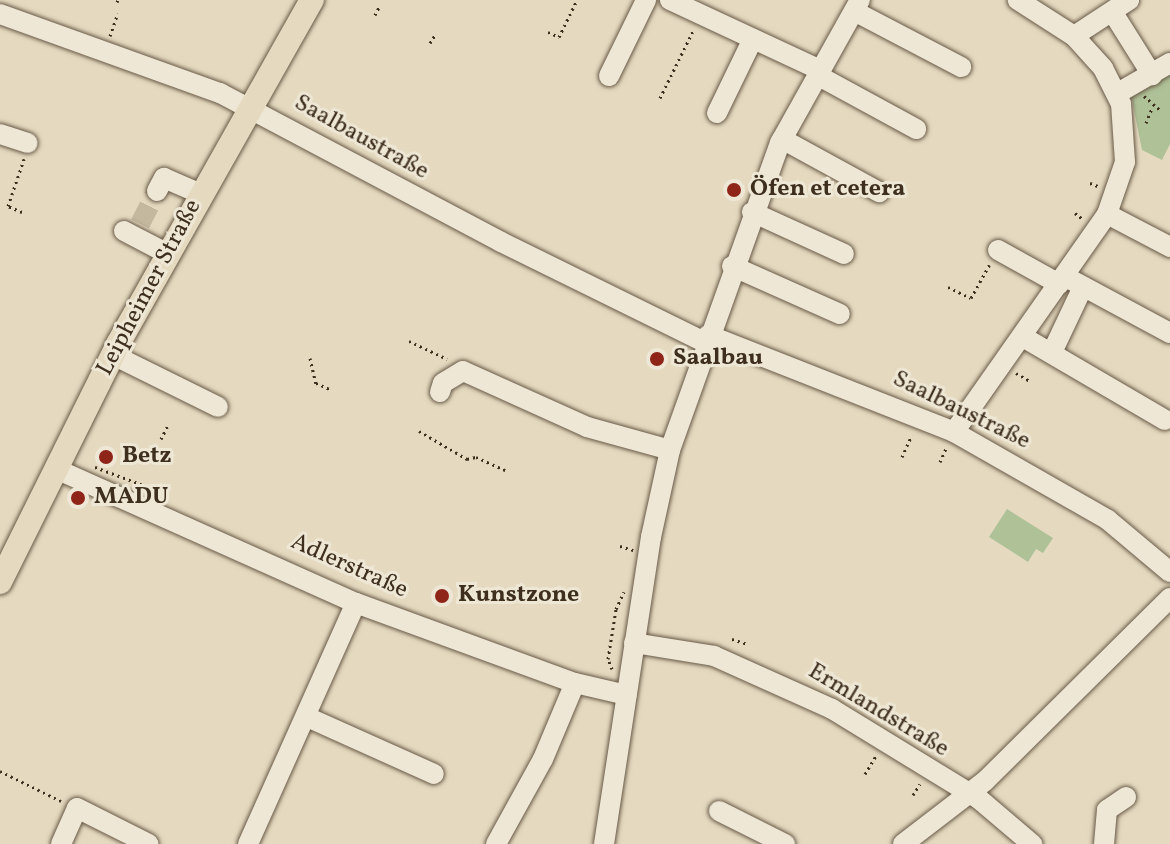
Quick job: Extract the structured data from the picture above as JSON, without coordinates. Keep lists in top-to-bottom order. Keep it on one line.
{"streets":{"main road":["Leipheimer Straße"],"street":["Saalbaustraße","Adlerstraße","Ermlandstraße"]},"crossings":[["Saalbaustraße","Leipheimer Straße"],["Leipheimer Straße","Adlerstraße"]],"places":["Öfen et cetera","Saalbau","Betz","MADU","Kunstzone"]}
